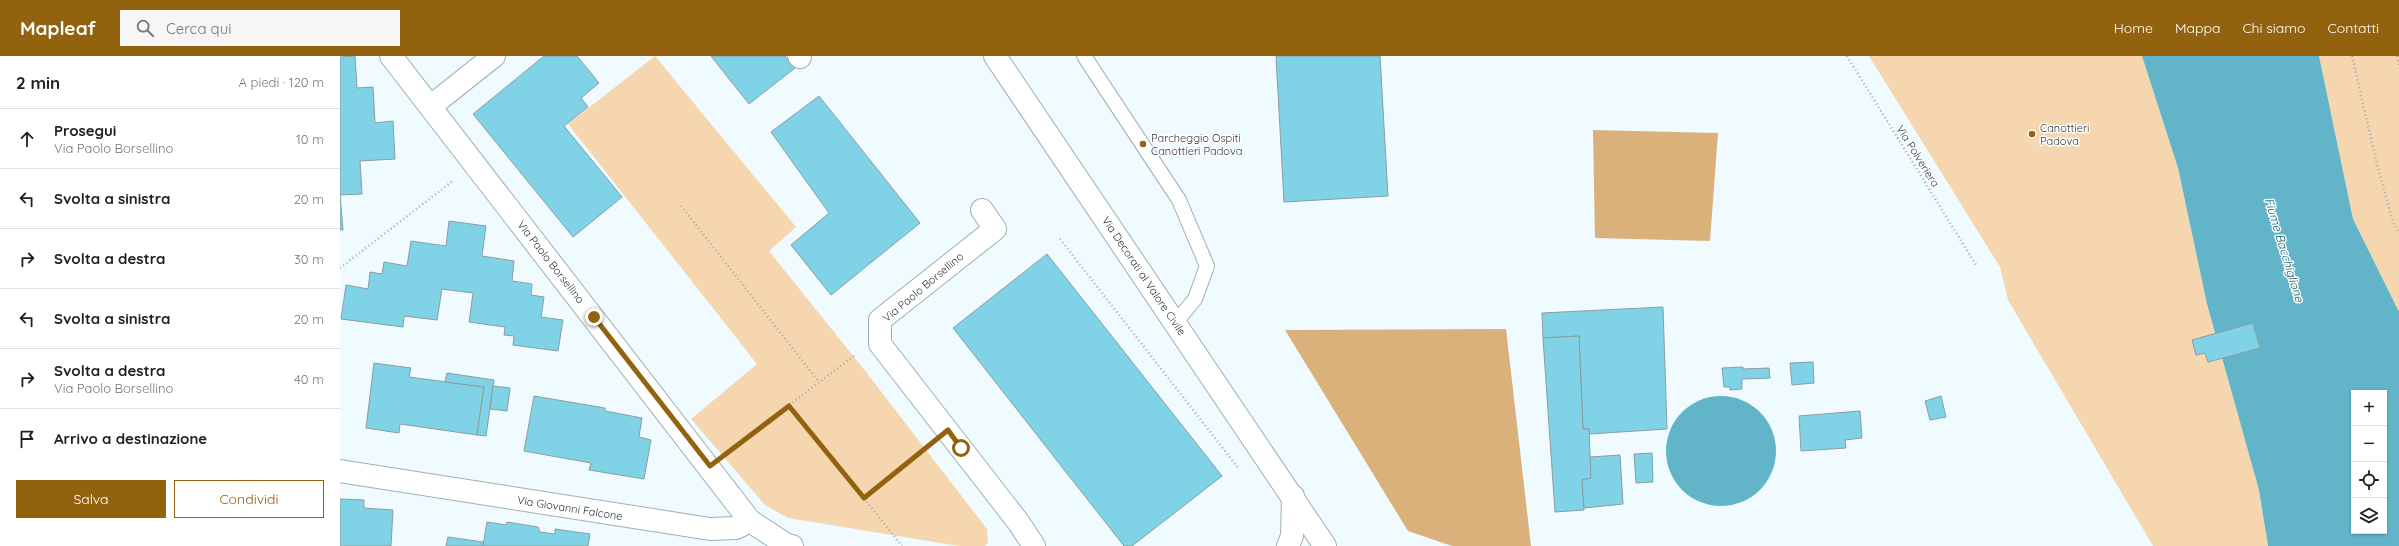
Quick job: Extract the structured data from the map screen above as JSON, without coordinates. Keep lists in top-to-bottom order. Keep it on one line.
{"streets":{"street":["Via Paolo Borsellino","Via Decorati al Valore Civile","Via Giovanni Falcone"],"path":["Via Polveriera"]},"crossings":[["Via Paolo Borsellino","Via Giovanni Falcone"]],"water":["Fiume Bacchiglione"],"places":["Canottieri Padova","Parcheggio Ospiti Canottieri Padova"],"page":{"header":"Mapleaf","search":"Cerca qui","nav":["Home","Mappa","Chi siamo","Contatti"],"heading":["2 min","A piedi · 120 m"],"list":[["Prosegui","Via Paolo Borsellino","10 m"],["Svolta a sinistra","20 m"],["Svolta a destra","30 m"],["Svolta a sinistra","20 m"],["Svolta a destra","Via Paolo Borsellino","40 m"],"Arrivo a destinazione"],"map_buttons":["+","−"],"buttons":["Salva","Condividi"]}}
